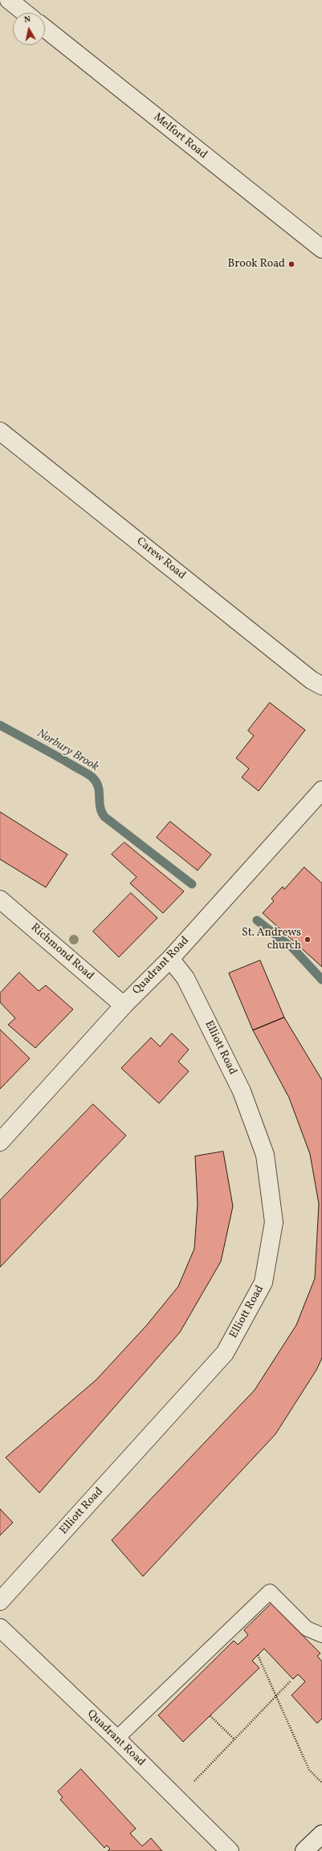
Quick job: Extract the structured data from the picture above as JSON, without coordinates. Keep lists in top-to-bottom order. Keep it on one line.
{"streets":{"street":["Melfort Road","Carew Road","Richmond Road","Quadrant Road","Elliott Road"]},"crossings":[["Richmond Road","Quadrant Road"],["Quadrant Road","Elliott Road"]],"water":["Norbury Brook"],"places":["Brook Road","St. Andrews church"],"north":"top"}
